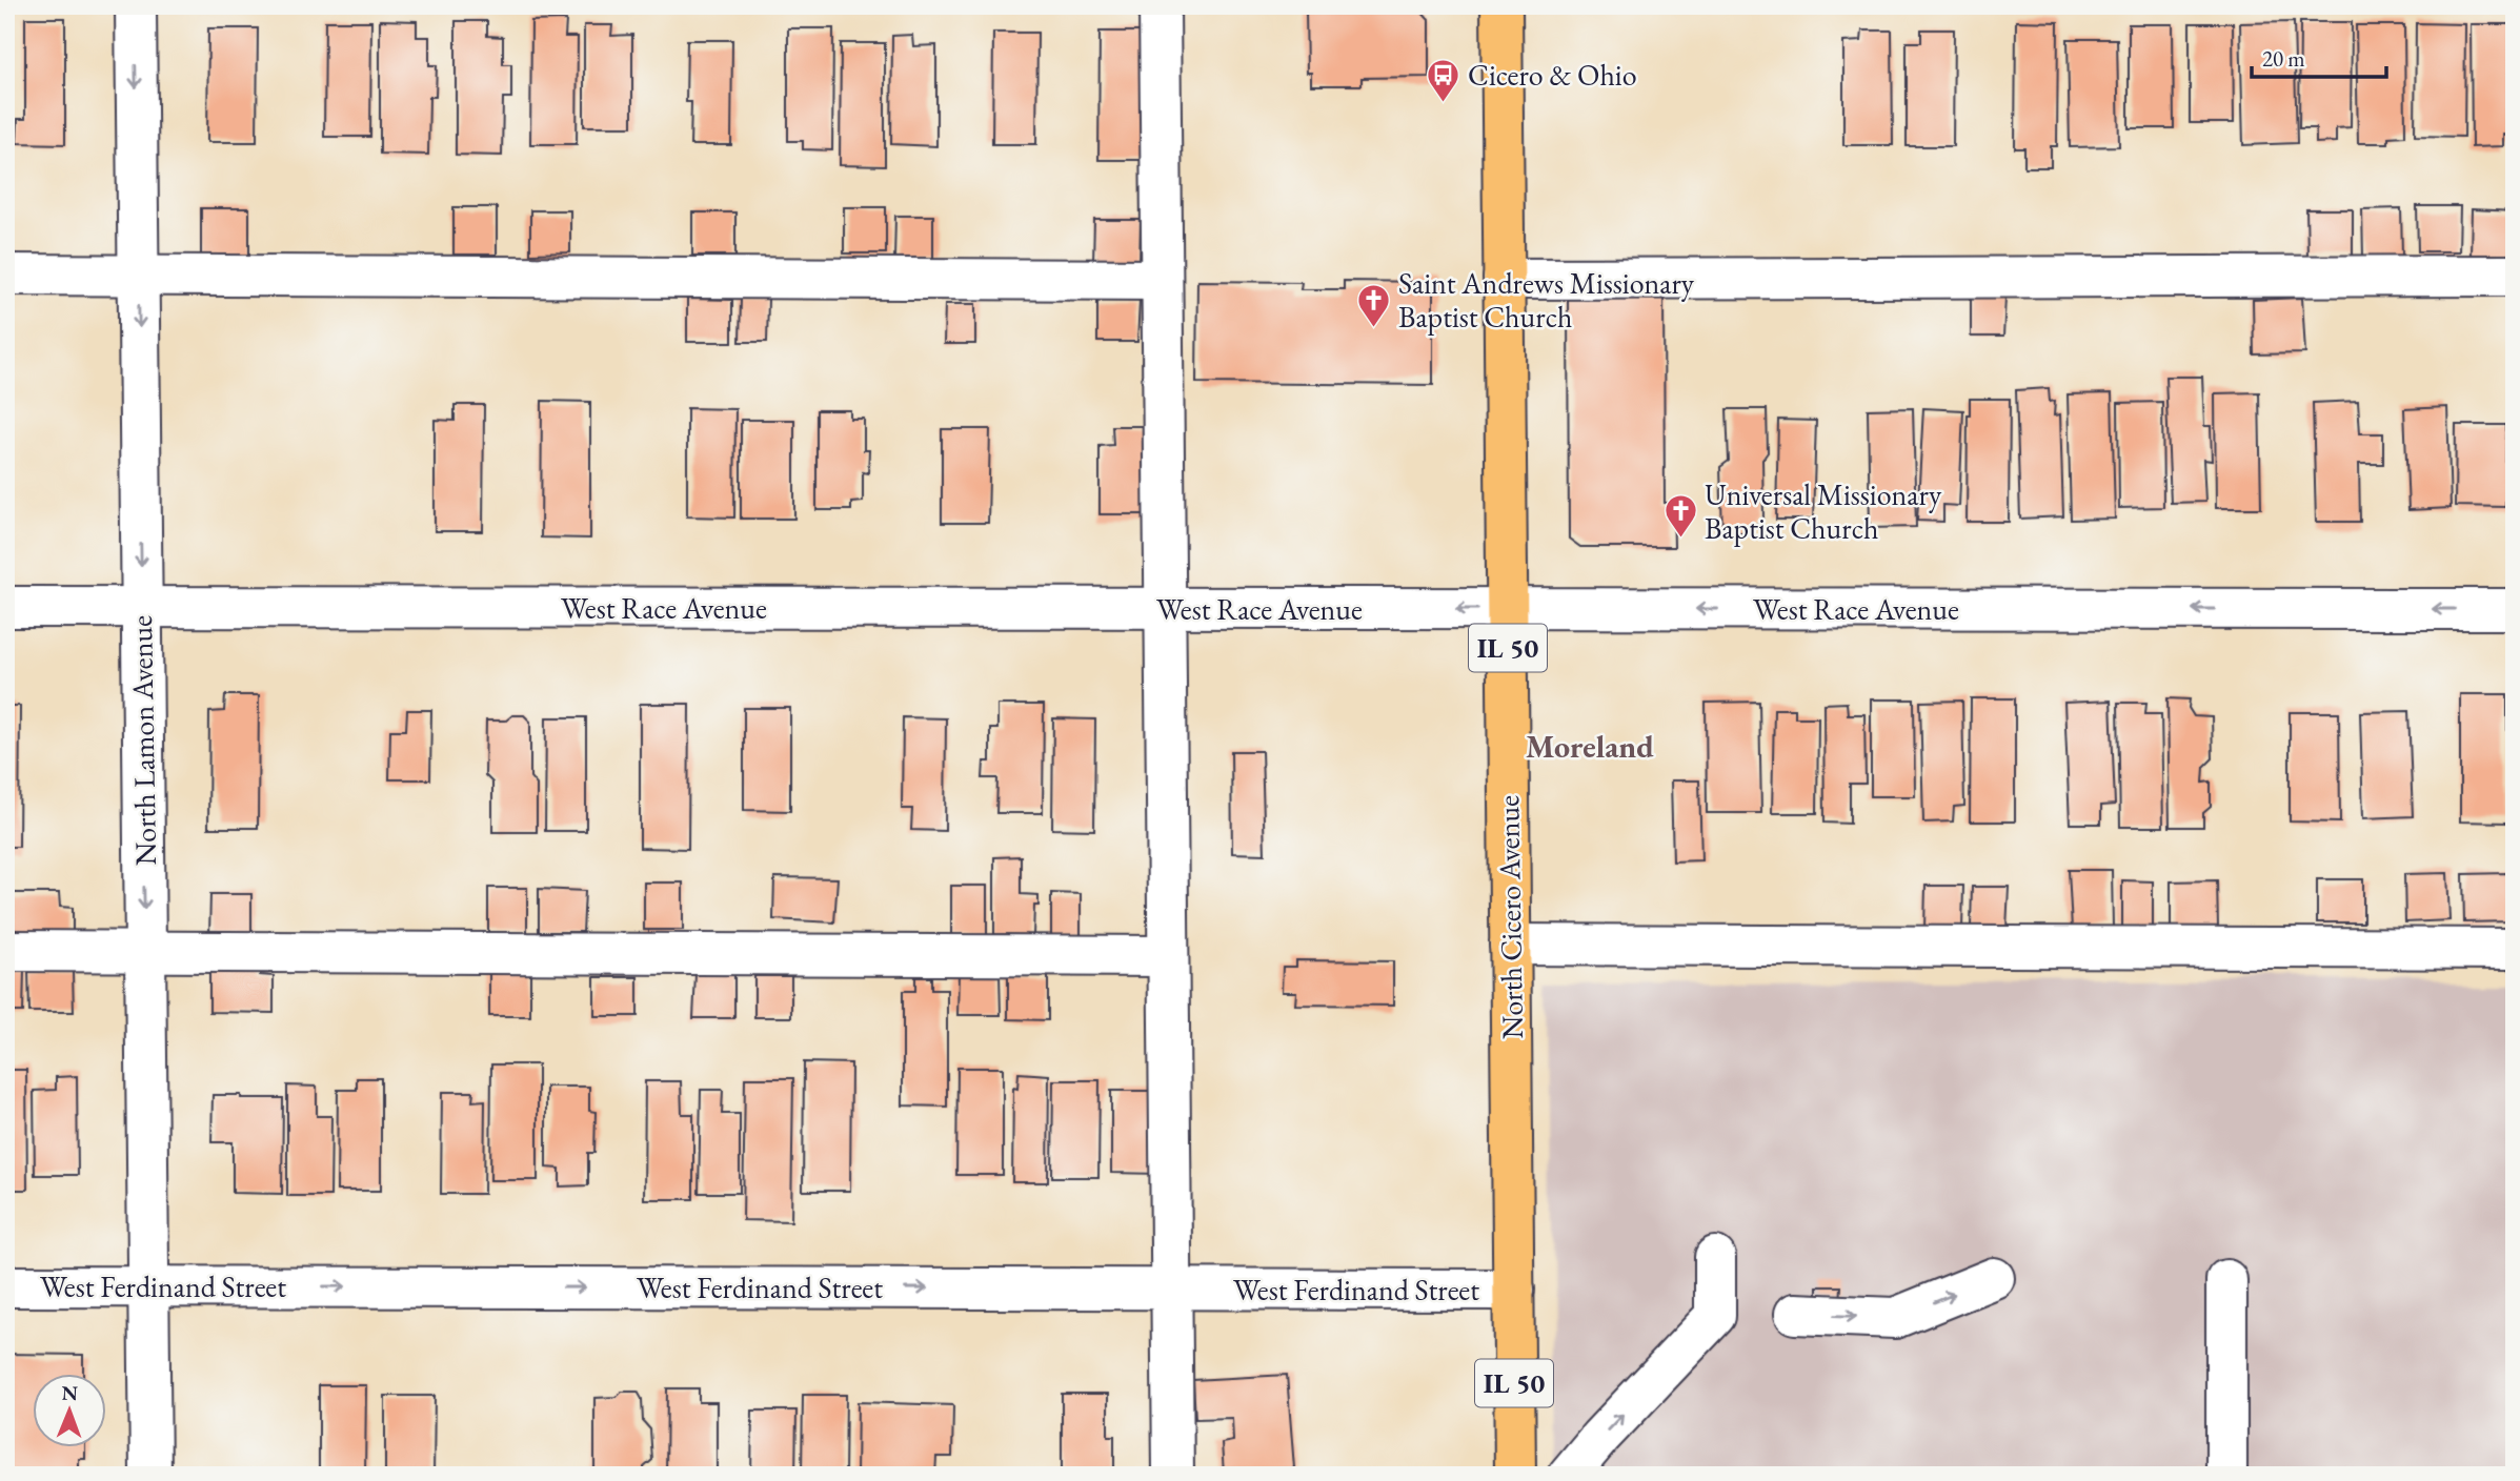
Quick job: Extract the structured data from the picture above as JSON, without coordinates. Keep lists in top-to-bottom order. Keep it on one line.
{"streets":{"main road":["IL 50","North Cicero Avenue"],"street":["West Race Avenue","North Lamon Avenue","West Ferdinand Street"]},"crossings":[["West Race Avenue","North Lamon Avenue"],["West Race Avenue","North Cicero Avenue"],["North Lamon Avenue","West Ferdinand Street"],["North Cicero Avenue","West Ferdinand Street"]],"one_way":["North Lamon Avenue"],"districts":["Moreland"],"places":{"bus stop":["Cicero & Ohio"],"church":["Saint Andrews Missionary Baptist Church","Universal Missionary Baptist Church"]},"scale_bar":"20 m","north":"top"}
